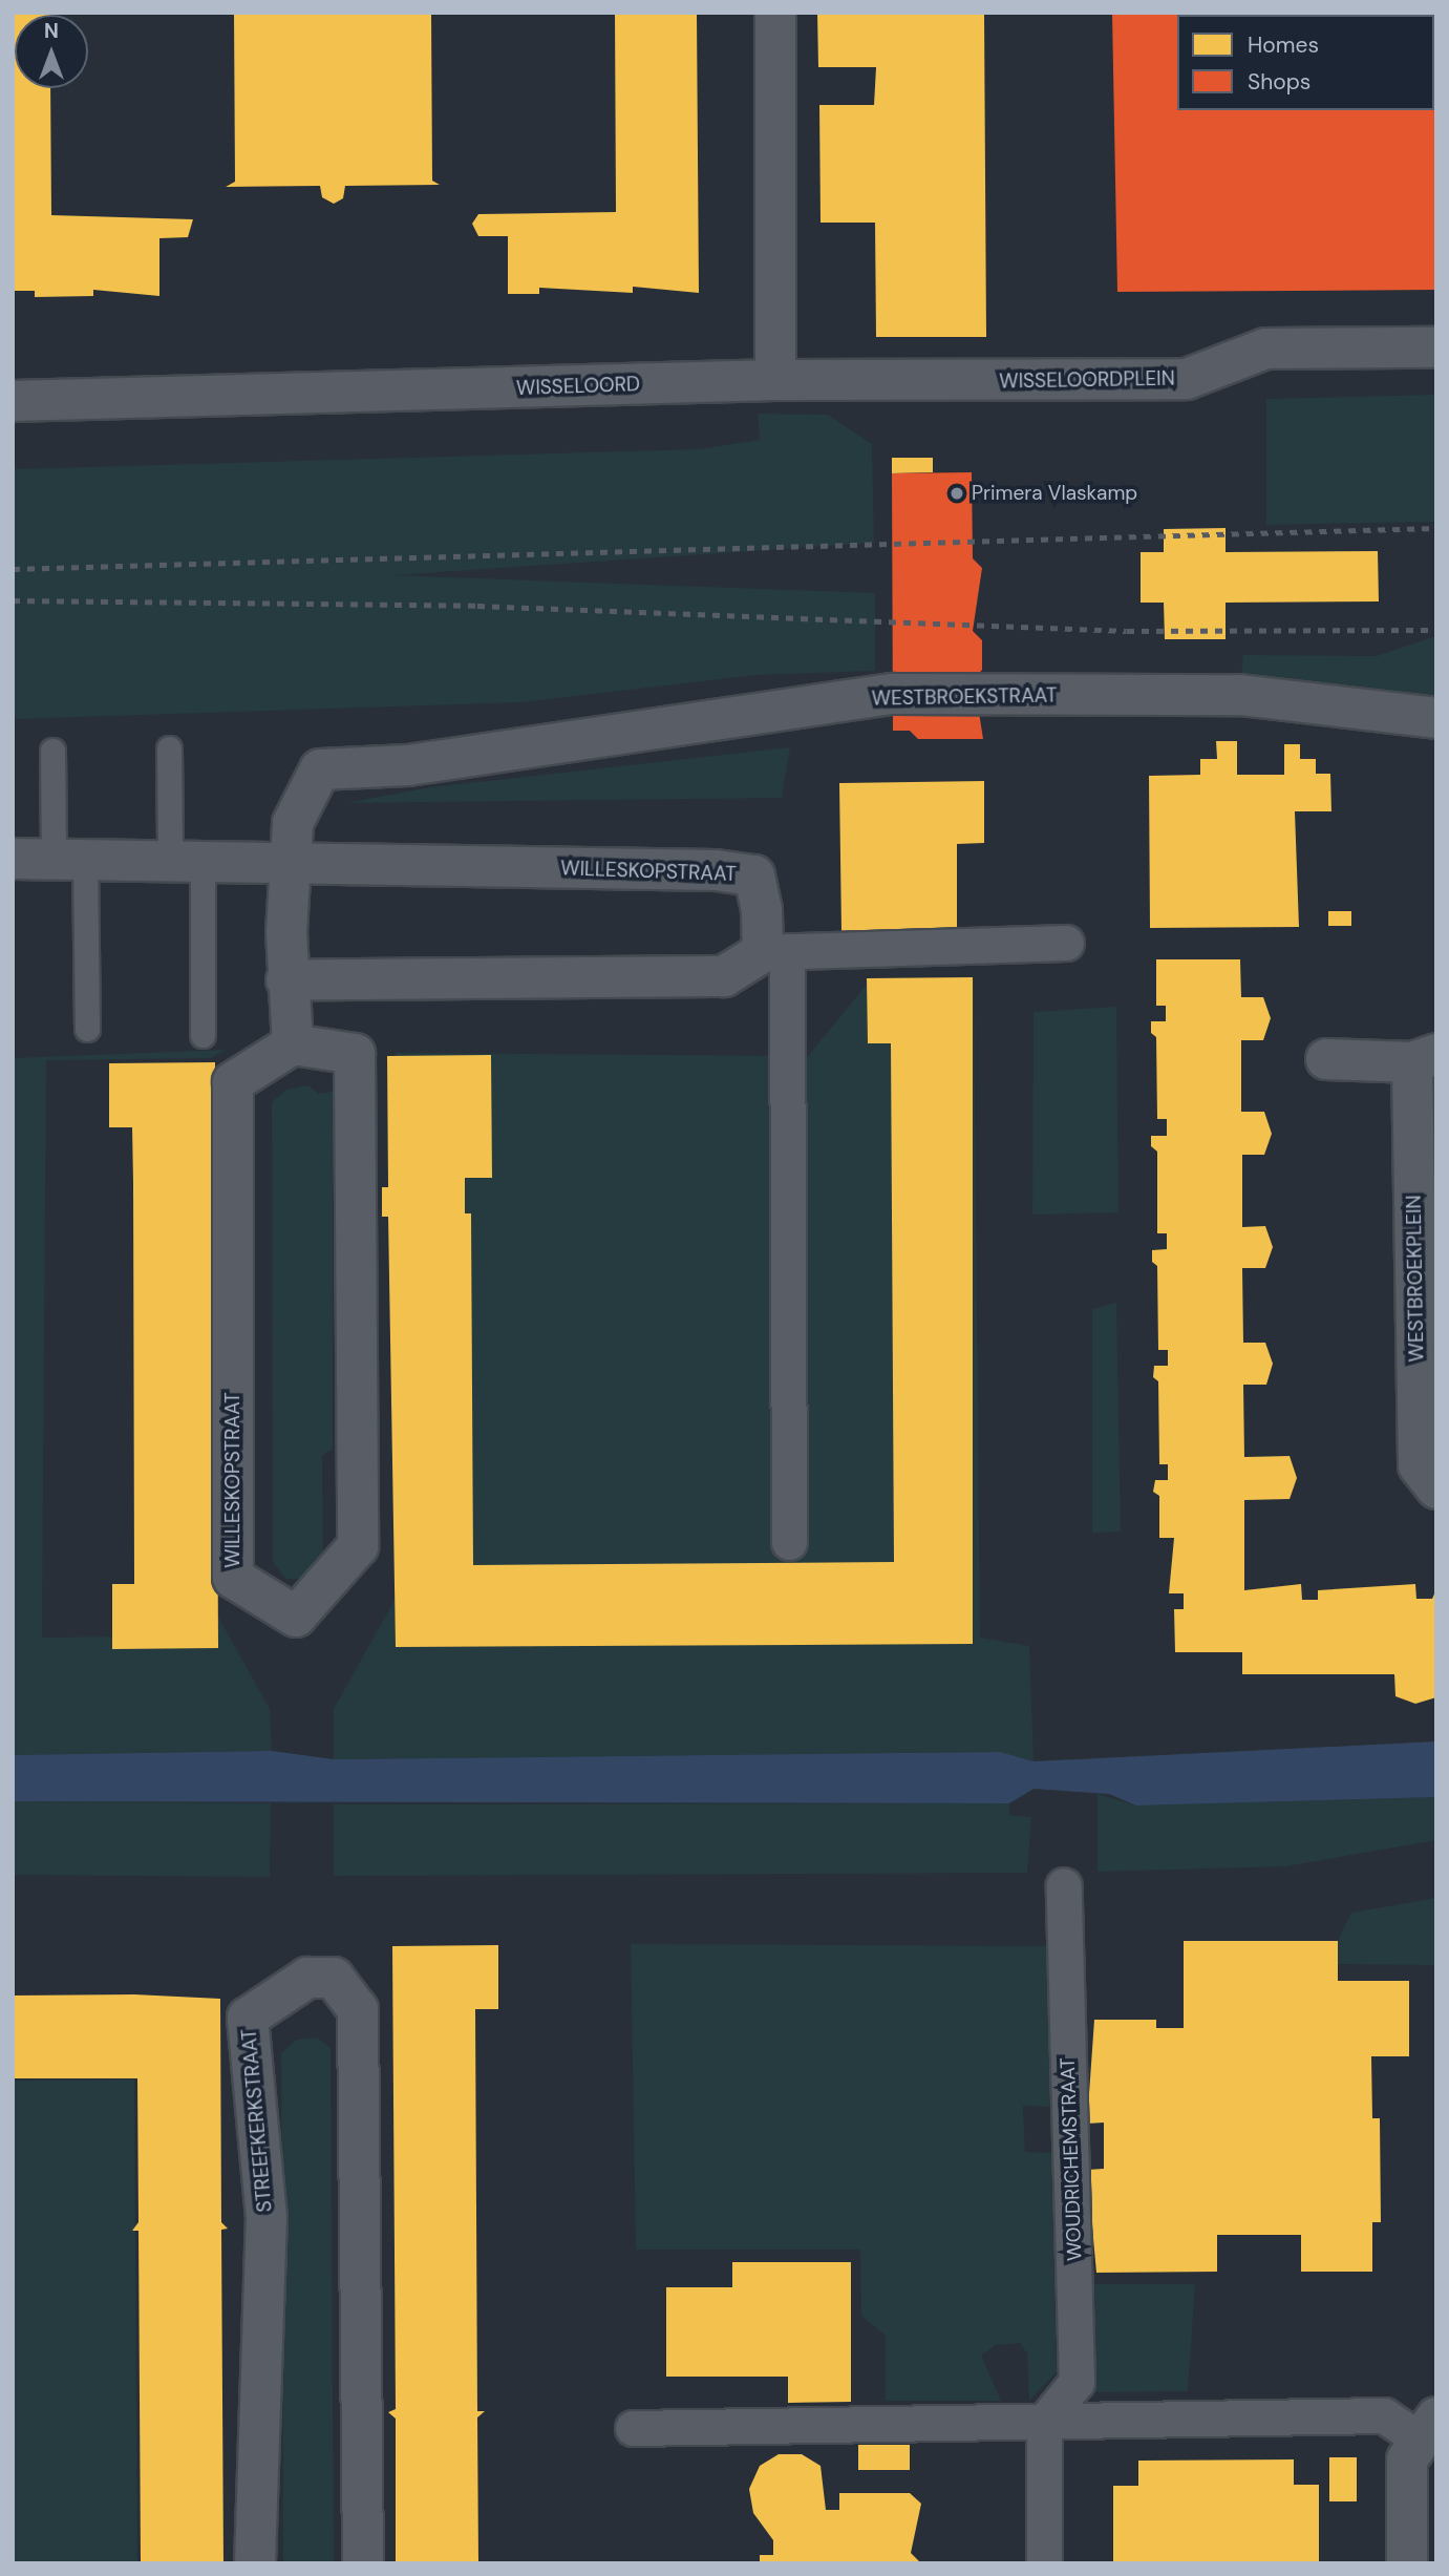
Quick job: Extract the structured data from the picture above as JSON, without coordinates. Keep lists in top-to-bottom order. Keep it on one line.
{"streets":{"street":["WISSELOORDPLEIN","WISSELOORD","WESTBROEKSTRAAT","WILLESKOPSTRAAT","WESTBROEKPLEIN","STREEFKERKSTRAAT","WOUDRICHEMSTRAAT"]},"crossings":[["WISSELOORDPLEIN","WISSELOORD"],["WESTBROEKSTRAAT","WILLESKOPSTRAAT"]],"places":["Primera Vlaskamp"],"legend":["Homes","Shops"],"north":"top"}
